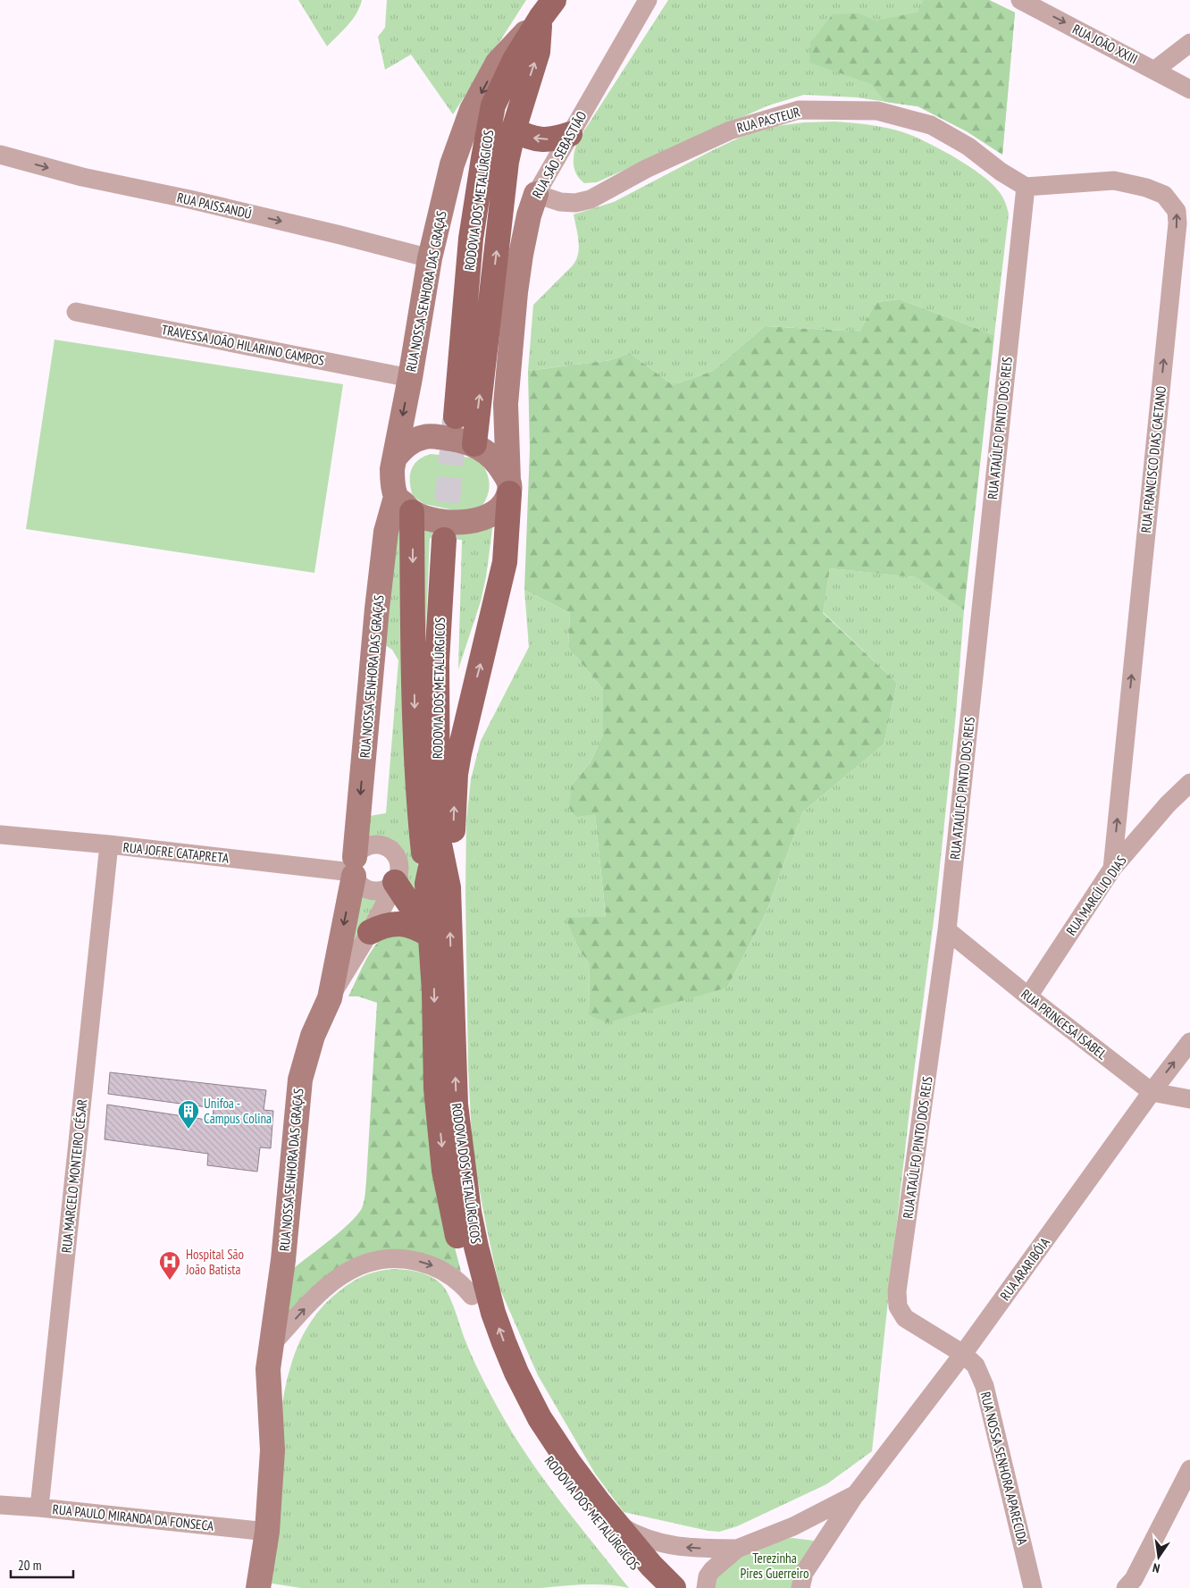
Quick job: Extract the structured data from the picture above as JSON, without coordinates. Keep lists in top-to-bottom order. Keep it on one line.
{"streets":{"main road":["RODOVIA DOS METALÚRGICOS"],"street":["RUA JOÃO XXIII","RUA PASTEUR","RUA SÃO SEBASTIÃO","RUA PAISSANDÚ","RUA NOSSA SENHORA DAS GRAÇAS","TRAVESSA JOÃO HILARINO CAMPOS","RUA ATAÚLFO PINTO DOS REIS","RUA FRANCISCO DIAS CAETANO","RUA JOFRE CATAPRETA","RUA MARCÍLIO DIAS","RUA PRINCESA ISABEL","RUA MARCELO MONTEIRO CÉSAR","RUA ARARIBÓIA","RUA NOSSA SENHORA APARECIDA","RUA PAULO MIRANDA DA FONSECA"]},"crossings":[["RUA PASTEUR","RUA SÃO SEBASTIÃO"],["RUA PASTEUR","RUA ATAÚLFO PINTO DOS REIS"],["RUA PASTEUR","RUA FRANCISCO DIAS CAETANO"],["RUA SÃO SEBASTIÃO","RUA NOSSA SENHORA DAS GRAÇAS"],["RODOVIA DOS METALÚRGICOS","RUA NOSSA SENHORA DAS GRAÇAS"],["RUA PAISSANDÚ","RUA NOSSA SENHORA DAS GRAÇAS"],["RUA NOSSA SENHORA DAS GRAÇAS","TRAVESSA JOÃO HILARINO CAMPOS"],["RUA NOSSA SENHORA DAS GRAÇAS","RUA JOFRE CATAPRETA"],["RUA NOSSA SENHORA DAS GRAÇAS","RUA PAULO MIRANDA DA FONSECA"],["RUA ATAÚLFO PINTO DOS REIS","RUA FRANCISCO DIAS CAETANO"],["RUA ATAÚLFO PINTO DOS REIS","RUA PRINCESA ISABEL"],["RUA ATAÚLFO PINTO DOS REIS","RUA ARARIBÓIA"],["RUA ATAÚLFO PINTO DOS REIS","RUA NOSSA SENHORA APARECIDA"],["RUA FRANCISCO DIAS CAETANO","RUA MARCÍLIO DIAS"],["RUA JOFRE CATAPRETA","RUA MARCELO MONTEIRO CÉSAR"],["RUA MARCÍLIO DIAS","RUA PRINCESA ISABEL"],["RUA PRINCESA ISABEL","RUA ARARIBÓIA"],["RUA MARCELO MONTEIRO CÉSAR","RUA PAULO MIRANDA DA FONSECA"],["RUA ARARIBÓIA","RUA NOSSA SENHORA APARECIDA"]],"one_way":["RUA JOÃO XXIII","RUA PAISSANDÚ","RUA NOSSA SENHORA DAS GRAÇAS","RUA FRANCISCO DIAS CAETANO"],"parks":["Terezinha Pires Guerreiro"],"places":{"building":["Unifoa - Campus Colina"],"hospital":["Hospital São João Batista"]},"scale_bar":"20 m","north":"bottom"}
